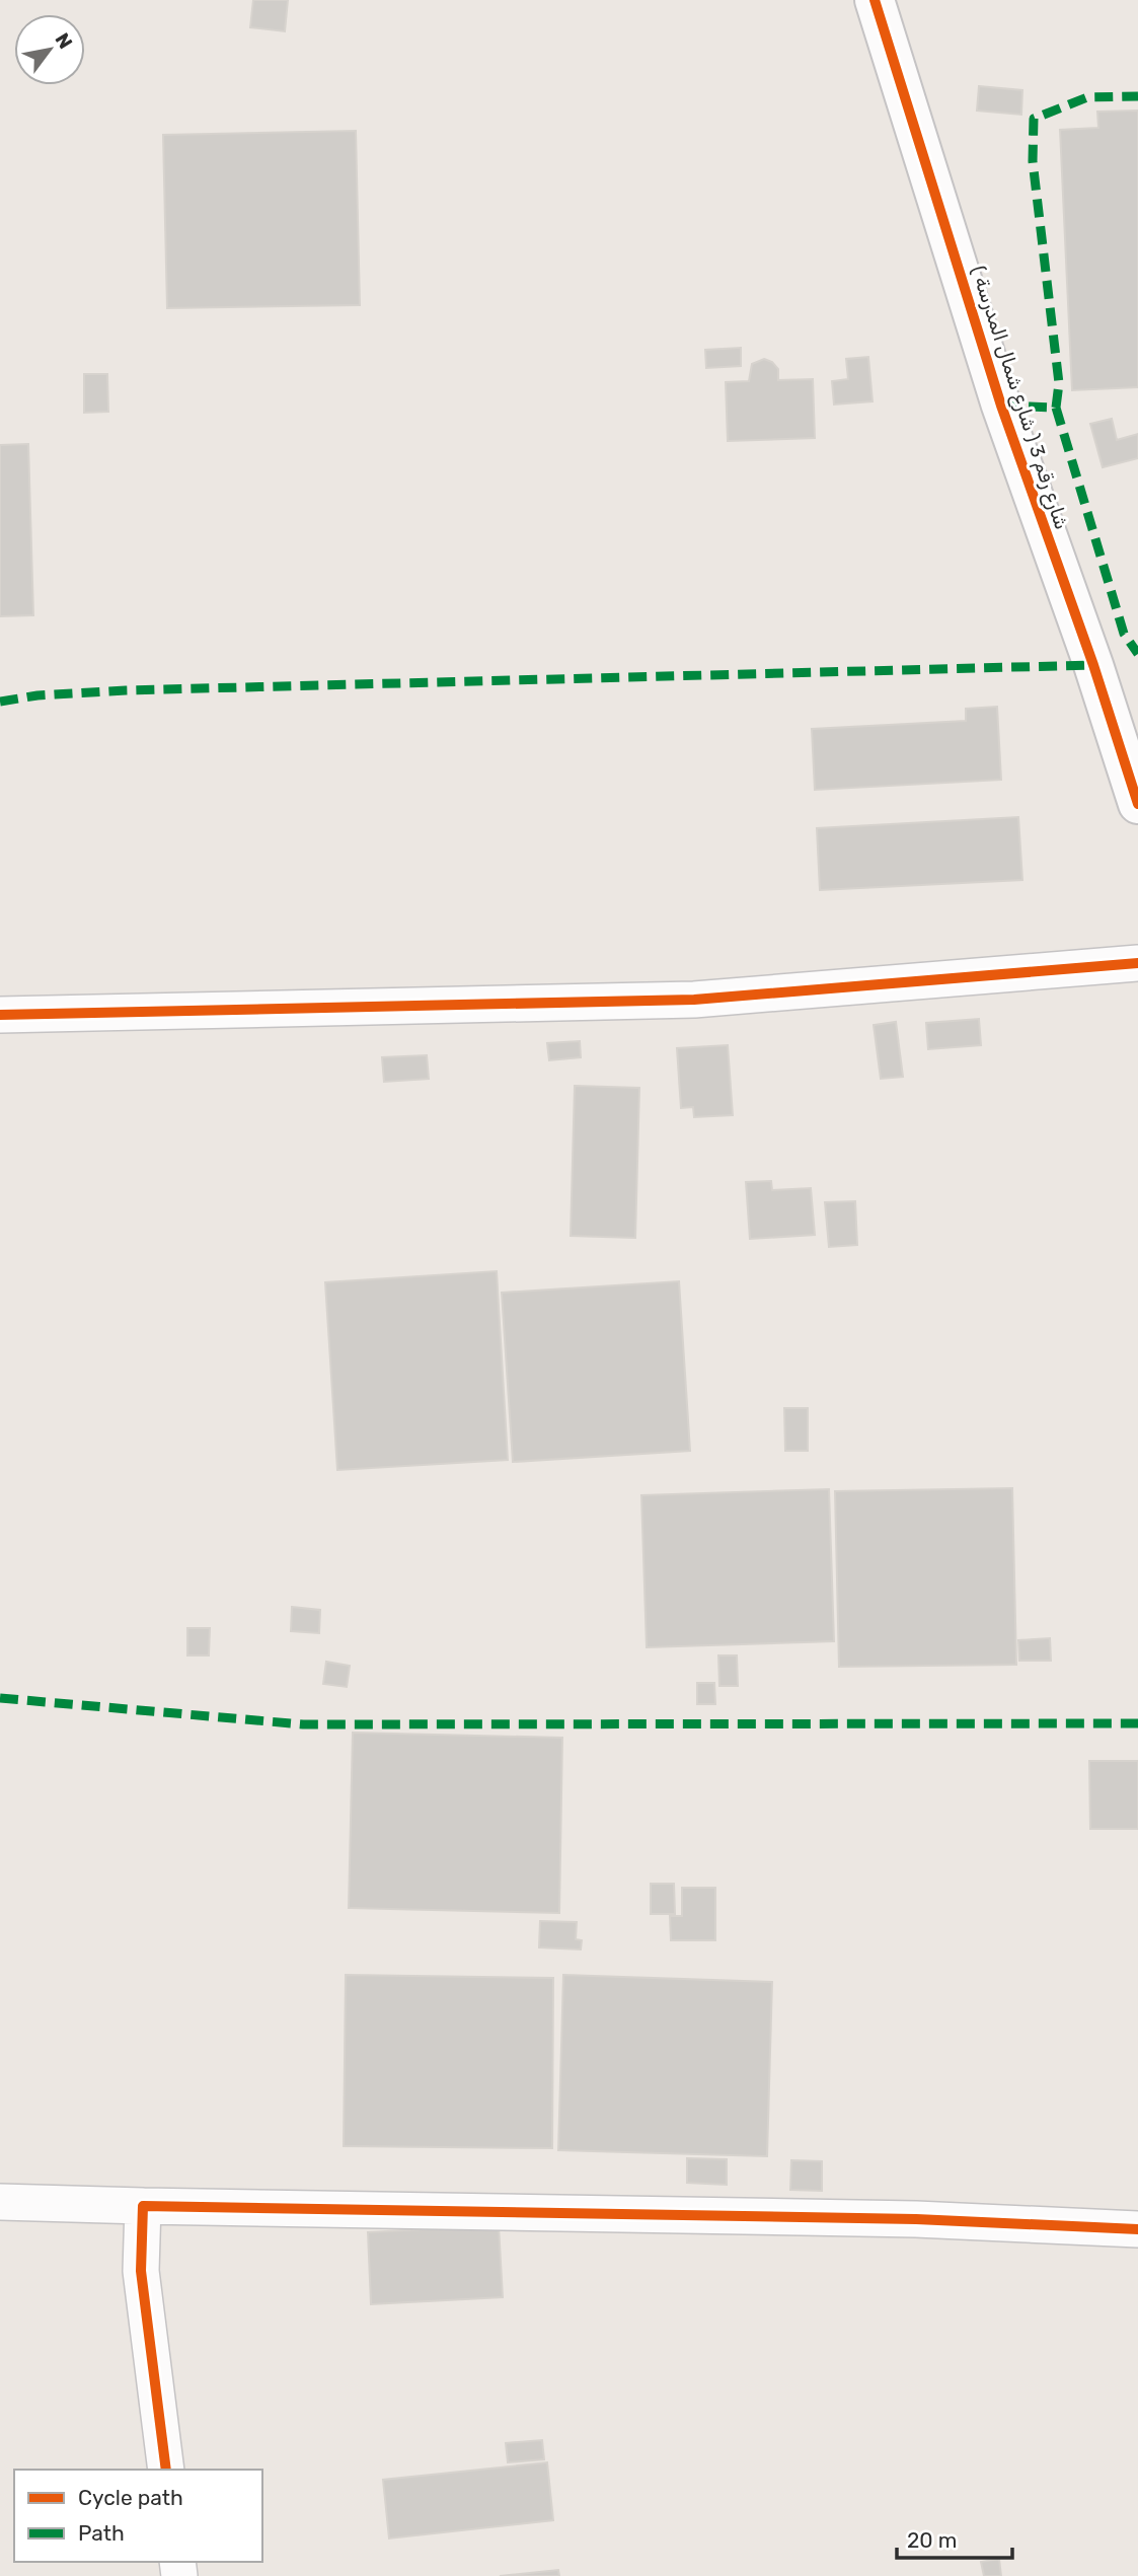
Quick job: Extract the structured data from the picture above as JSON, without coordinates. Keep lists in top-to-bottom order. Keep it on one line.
{"streets":{"street":["شارع رقم 3 ( شارع شمال المدرسة )"]},"legend":["Cycle path","Path"],"scale_bar":"20 m","north":"top right"}
